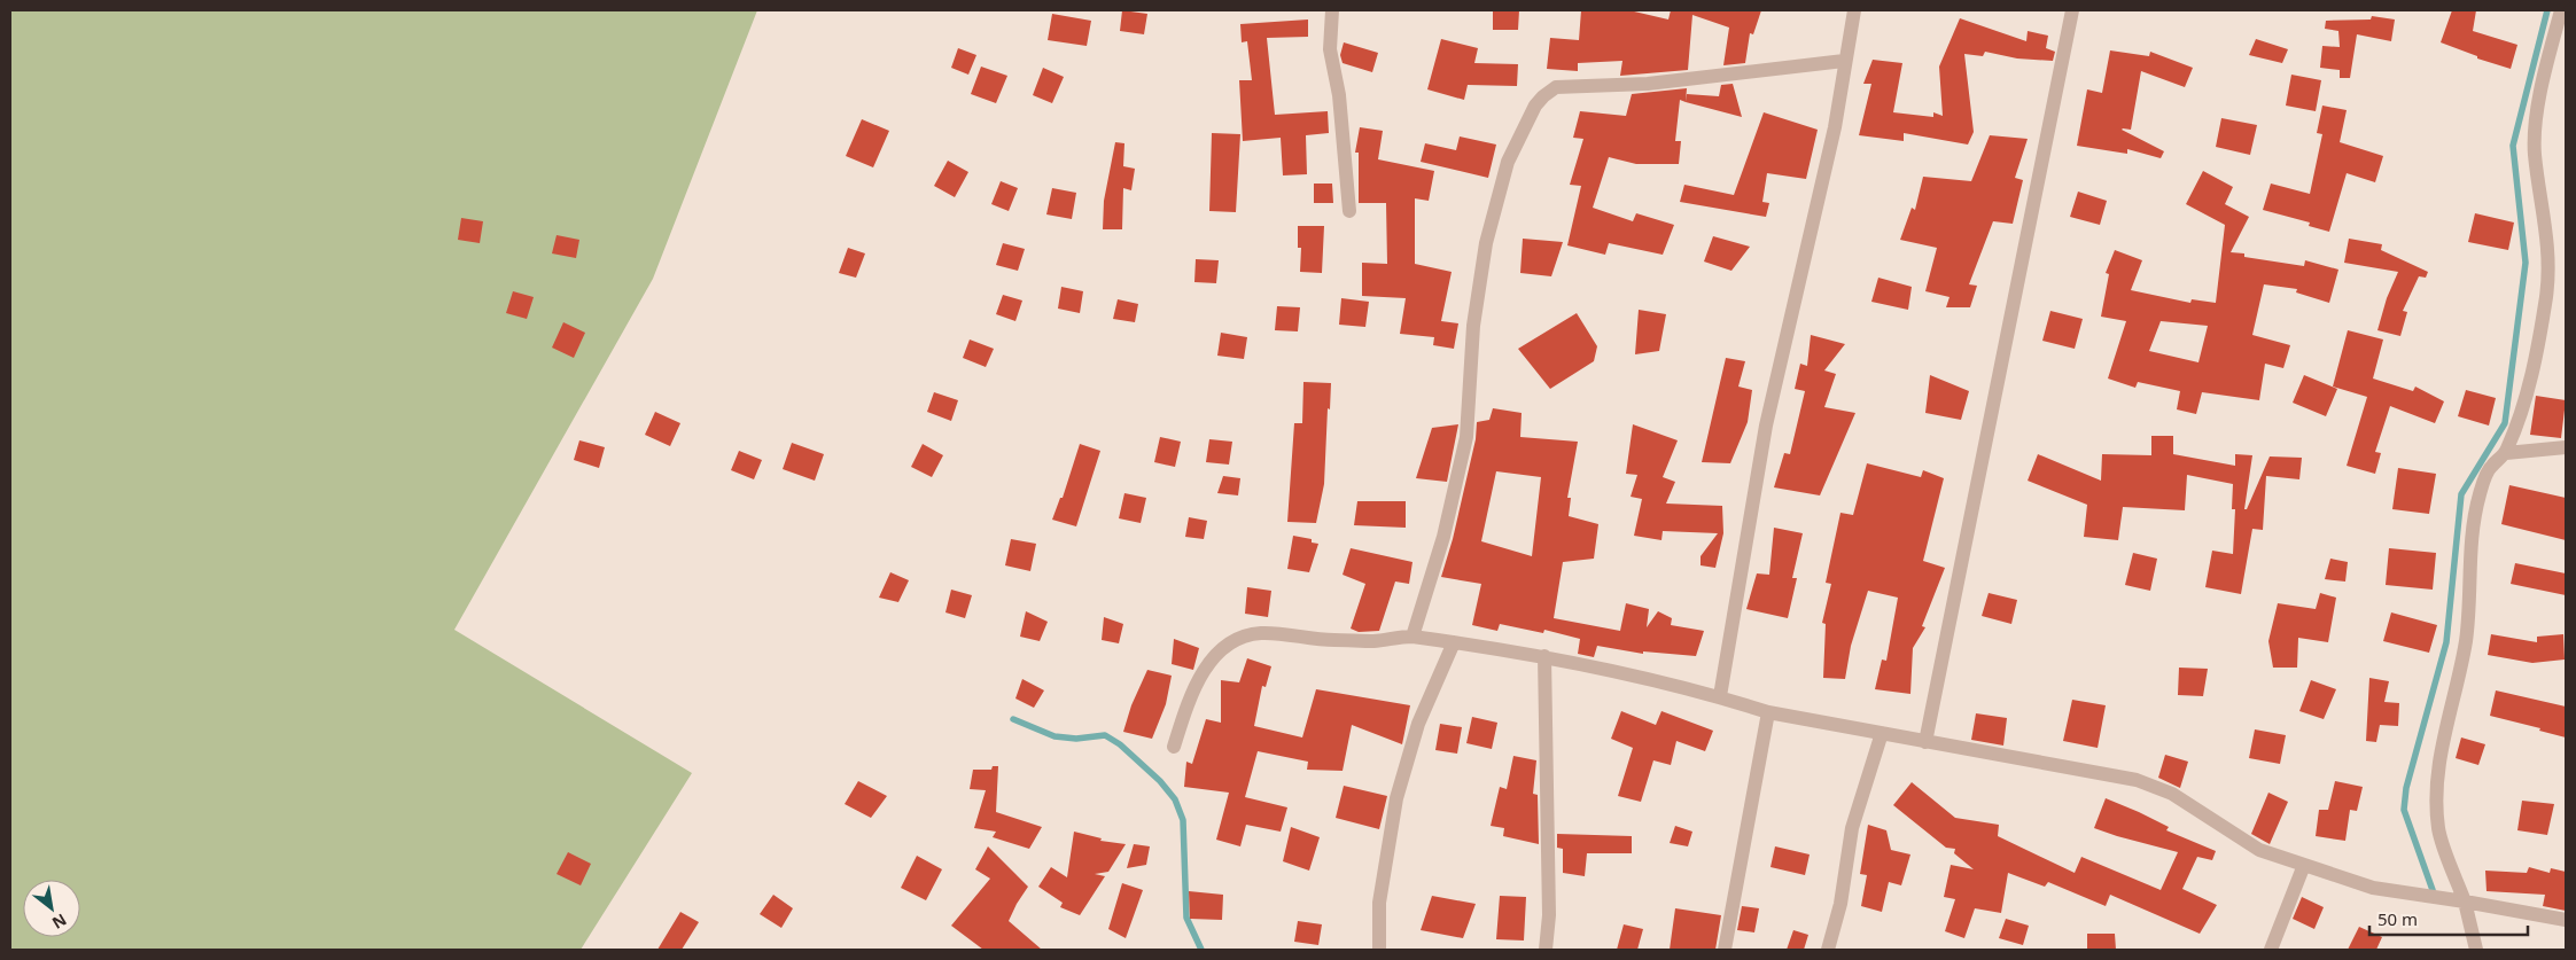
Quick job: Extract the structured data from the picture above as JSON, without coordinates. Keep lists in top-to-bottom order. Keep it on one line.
{"scale_bar":"50 m","north":"bottom right"}
